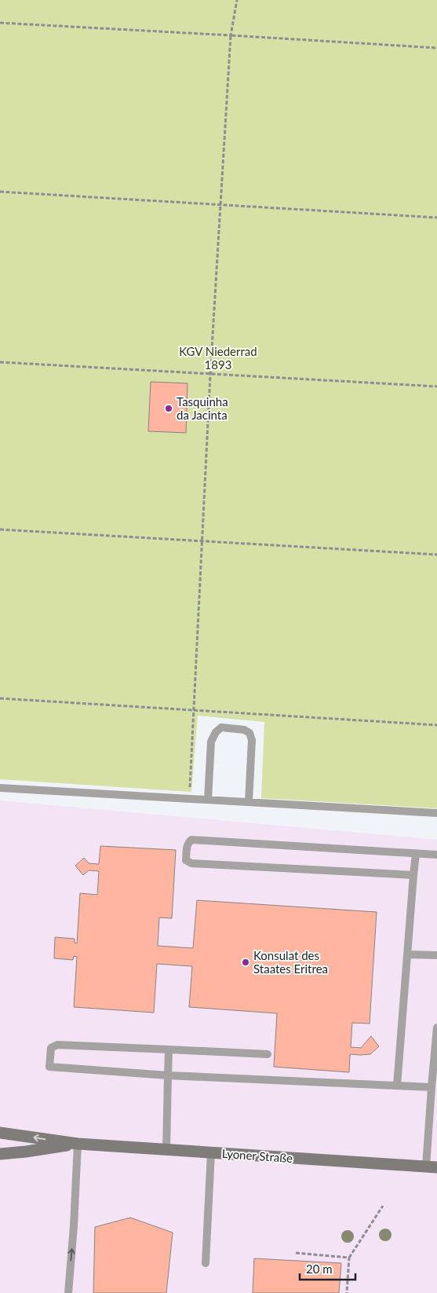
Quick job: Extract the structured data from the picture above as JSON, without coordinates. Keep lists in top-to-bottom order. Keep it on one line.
{"streets":{"main road":["Lyoner Straße"]},"parks":["KGV Niederrad 1893"],"places":["Tasquinha da Jacinta","Konsulat des Staates Eritrea"],"scale_bar":"20 m"}
